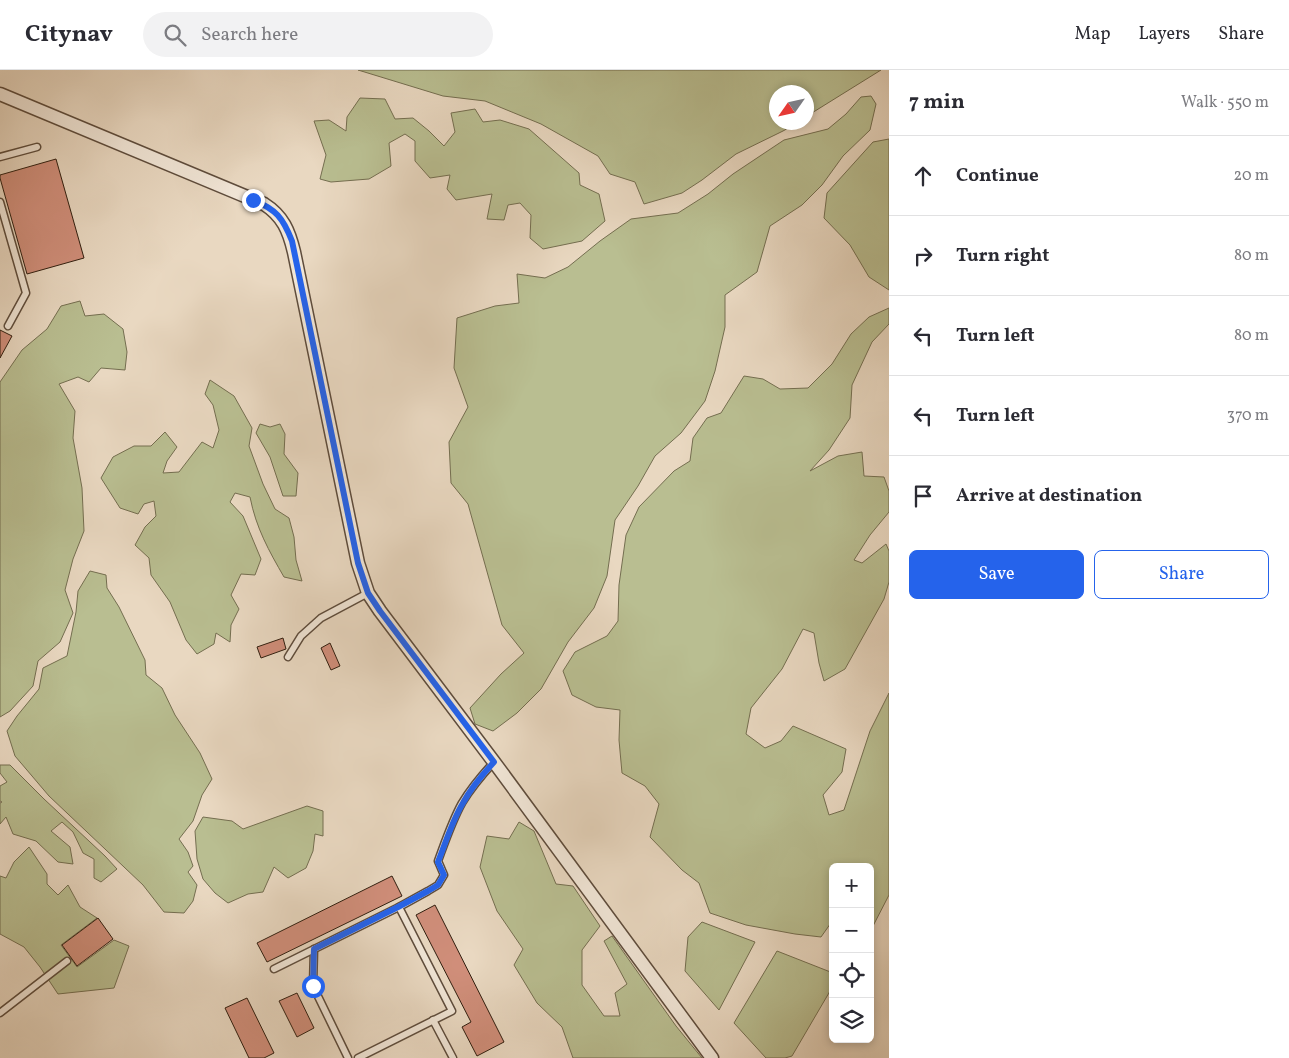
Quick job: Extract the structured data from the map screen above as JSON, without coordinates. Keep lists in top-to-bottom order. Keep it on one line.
{"north":"bottom left","page":{"header":"Citynav","search":"Search here","nav":["Map","Layers","Share"],"heading":["7 min","Walk · 550 m"],"list":[["Continue","20 m"],["Turn right","80 m"],["Turn left","80 m"],["Turn left","370 m"],"Arrive at destination"],"buttons":["Save","Share"],"map_buttons":["+","−"]}}
